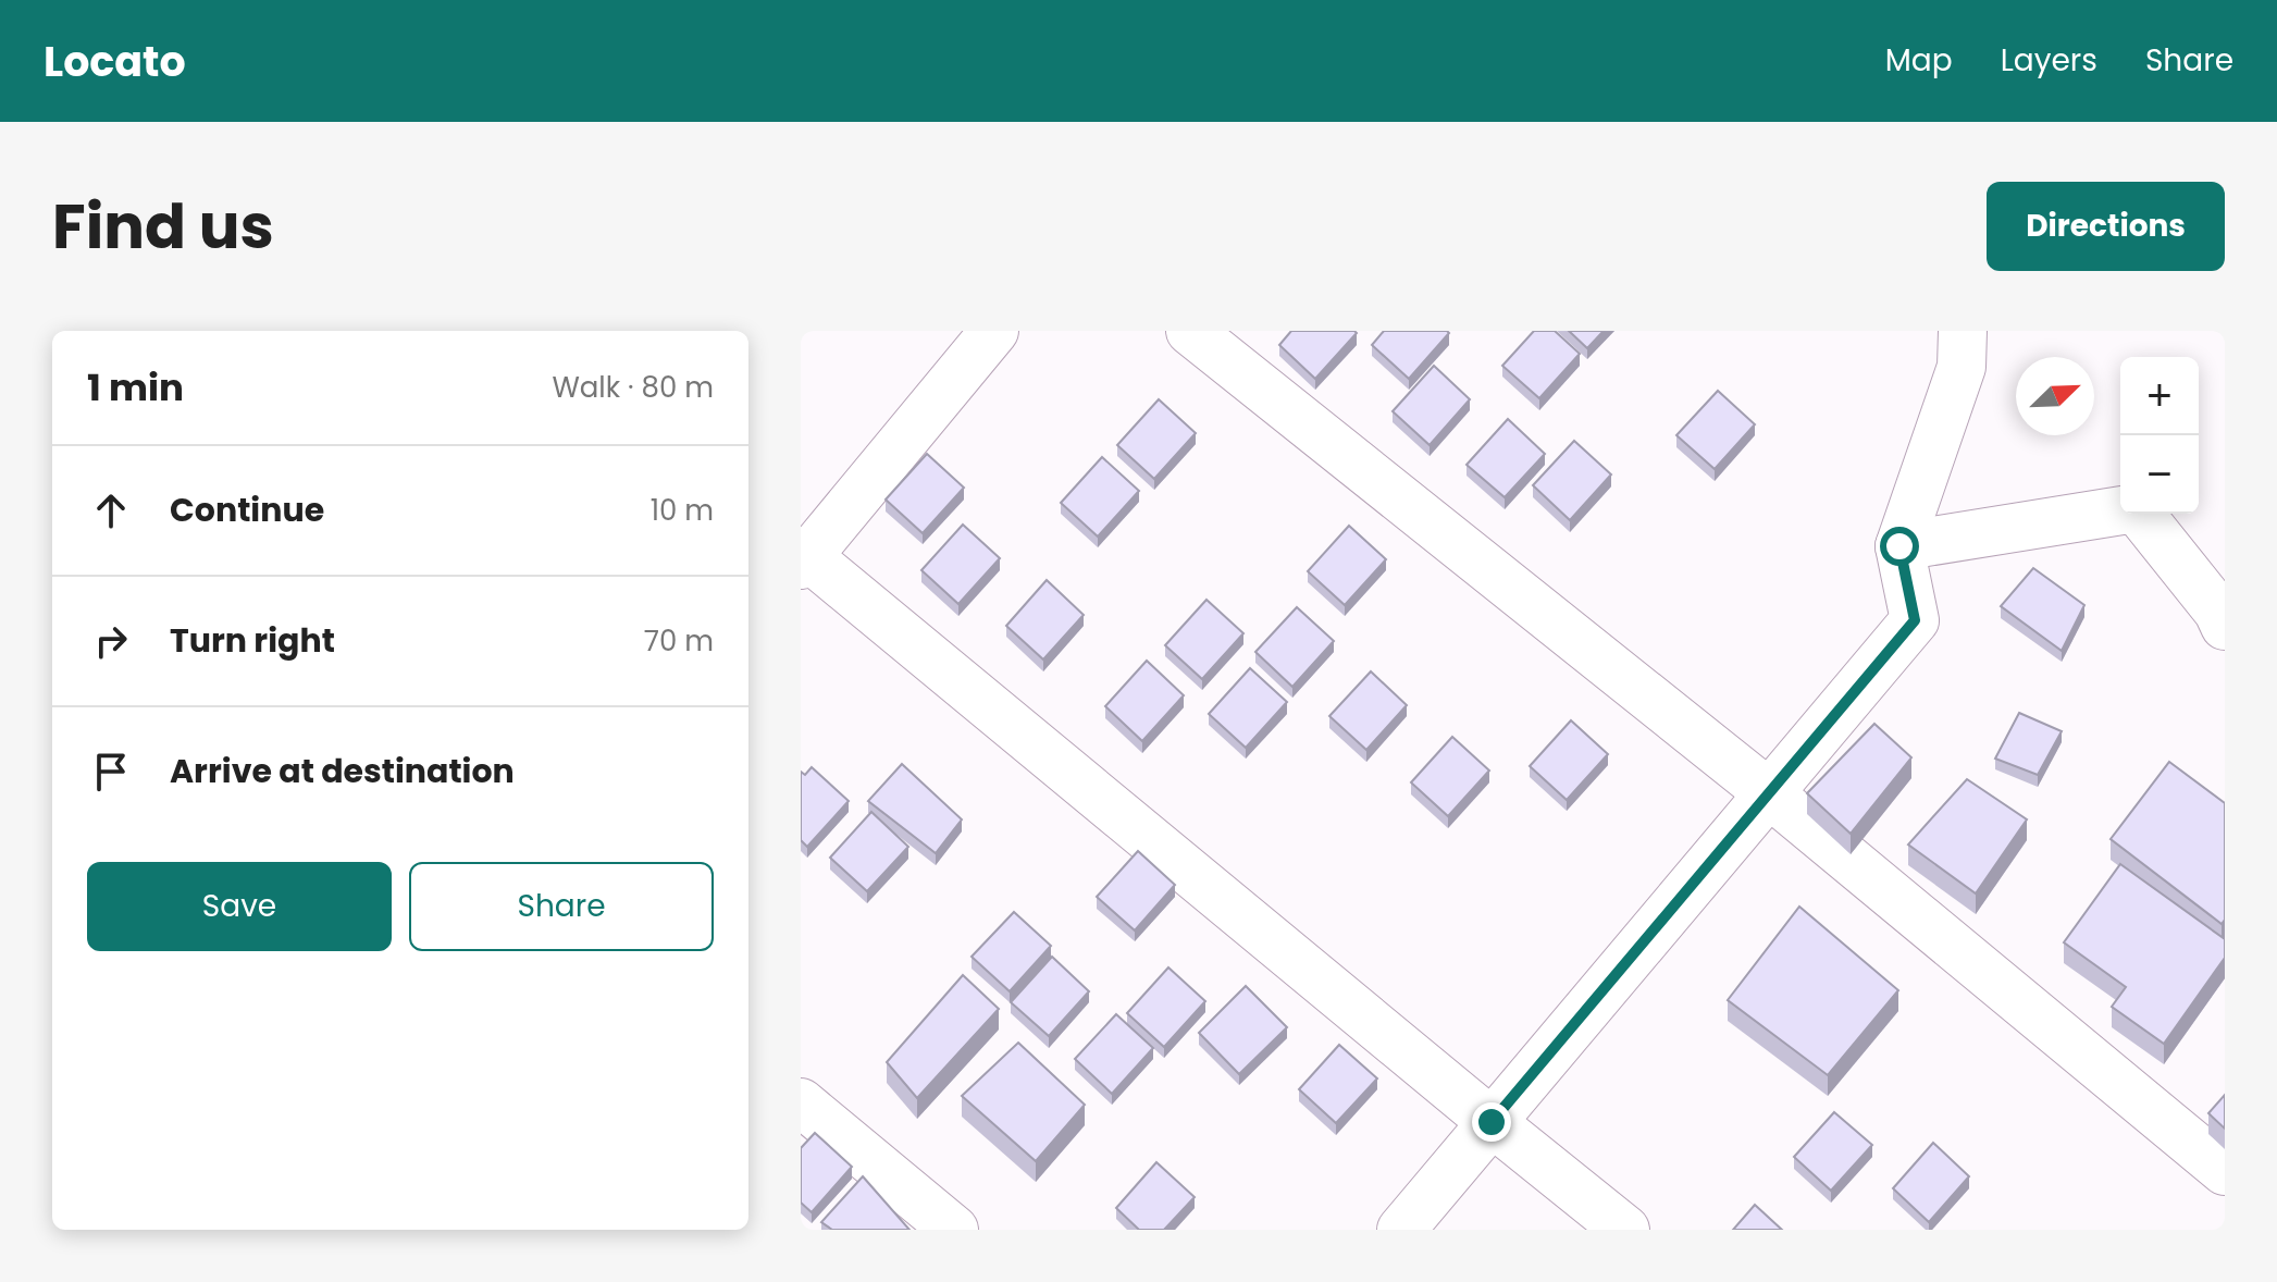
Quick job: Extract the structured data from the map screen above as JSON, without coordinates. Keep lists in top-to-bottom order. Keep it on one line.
{"north":"top right","page":{"header":"Locato","nav":["Map","Layers","Share"],"title":"Find us","buttons":["Directions",["Save","Share"]],"heading":["1 min","Walk · 80 m"],"map_buttons":["+","−"],"list":[["Continue","10 m"],["Turn right","70 m"],"Arrive at destination"]}}
